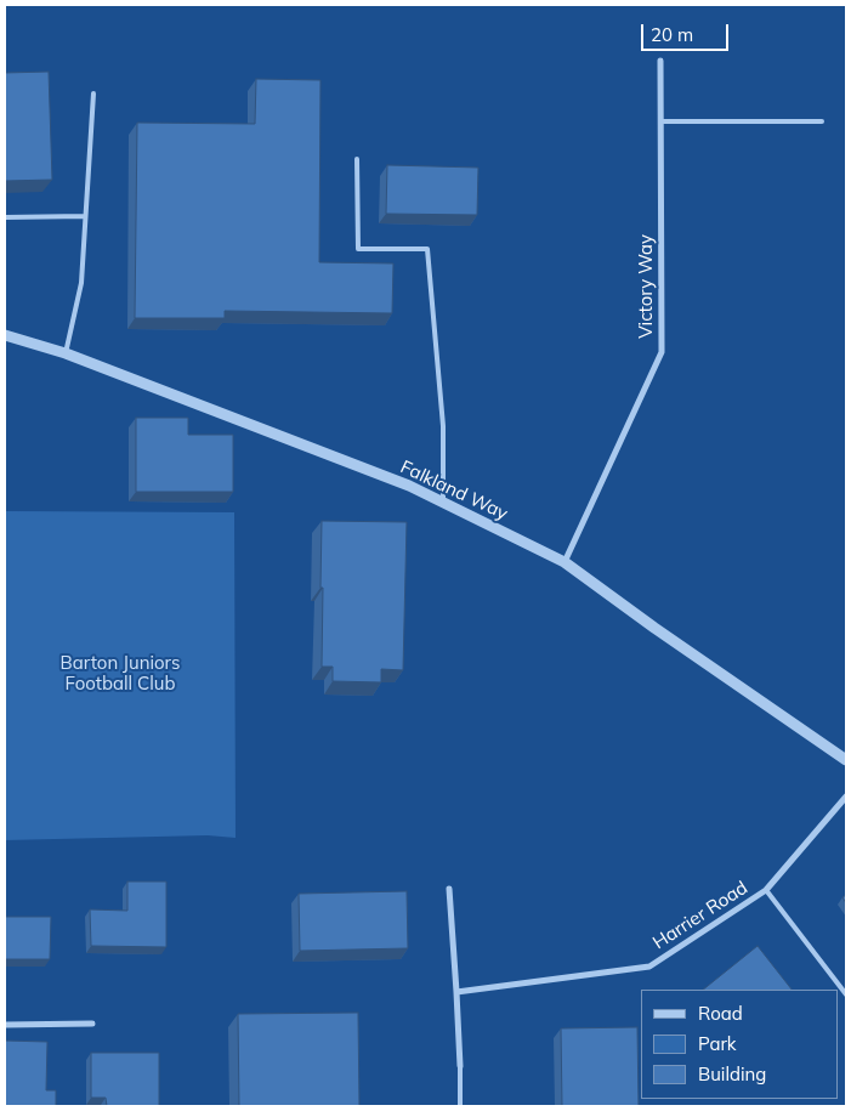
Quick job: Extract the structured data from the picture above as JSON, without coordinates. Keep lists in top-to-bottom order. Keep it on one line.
{"streets":{"street":["Victory Way","Falkland Way","Harrier Road"]},"crossings":[["Victory Way","Falkland Way"]],"parks":["Barton Juniors Football Club"],"legend":["Road","Park","Building"],"scale_bar":"20 m"}
